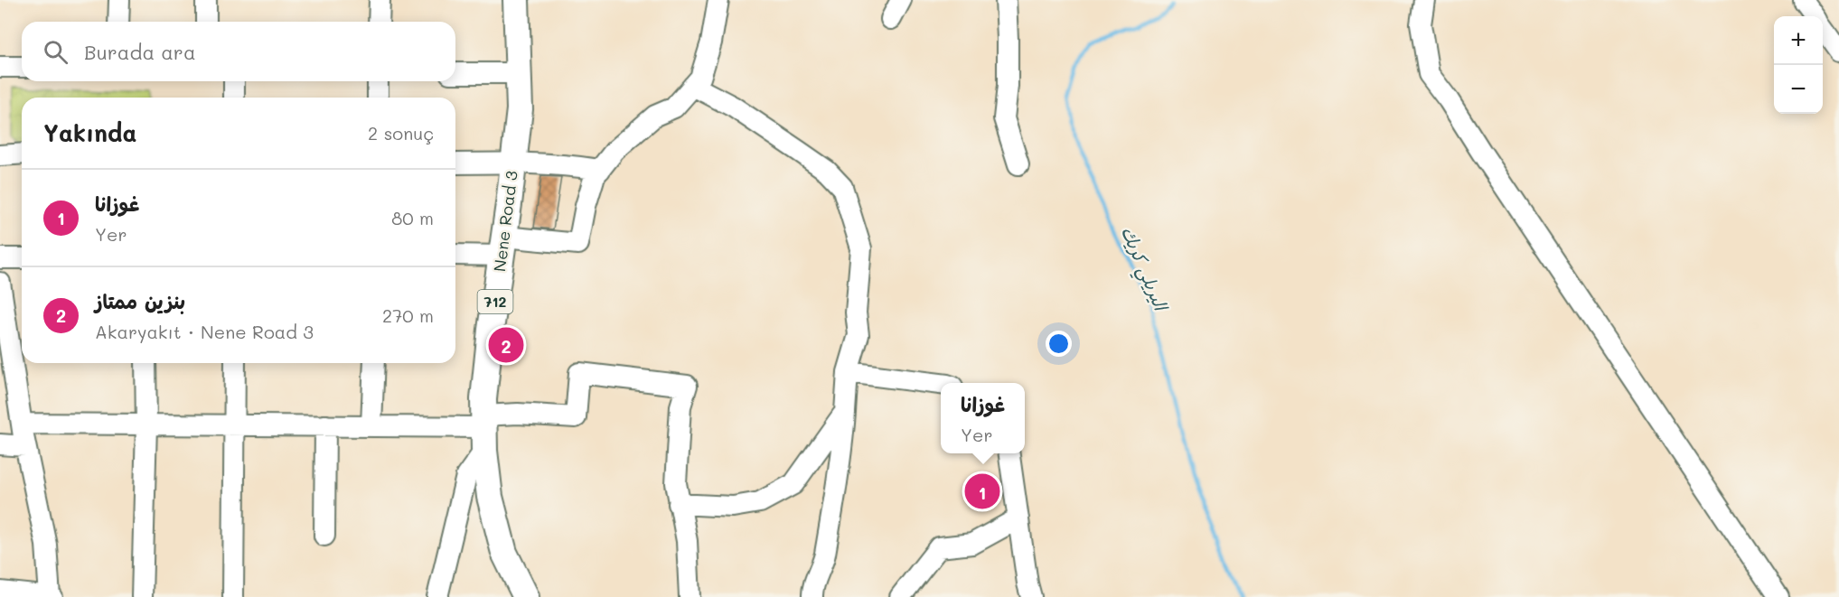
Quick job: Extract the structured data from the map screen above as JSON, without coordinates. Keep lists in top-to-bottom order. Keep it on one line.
{"streets":{"main road":["Nene Road 3","712"]},"water":["اليريلي كريك"],"page":{"map_buttons":["+","−"],"search":"Burada ara","heading":["Yakında","2 sonuç"],"list":[{"mark":"1","name":"غوزانا","note":"Yer","value":"80 m"},{"mark":"2","name":"بنزين ممتاز","note":"Akaryakıt · Nene Road 3","value":"270 m"}],"pins":["2","1"],"popup":["غوزانا","Yer"]}}
